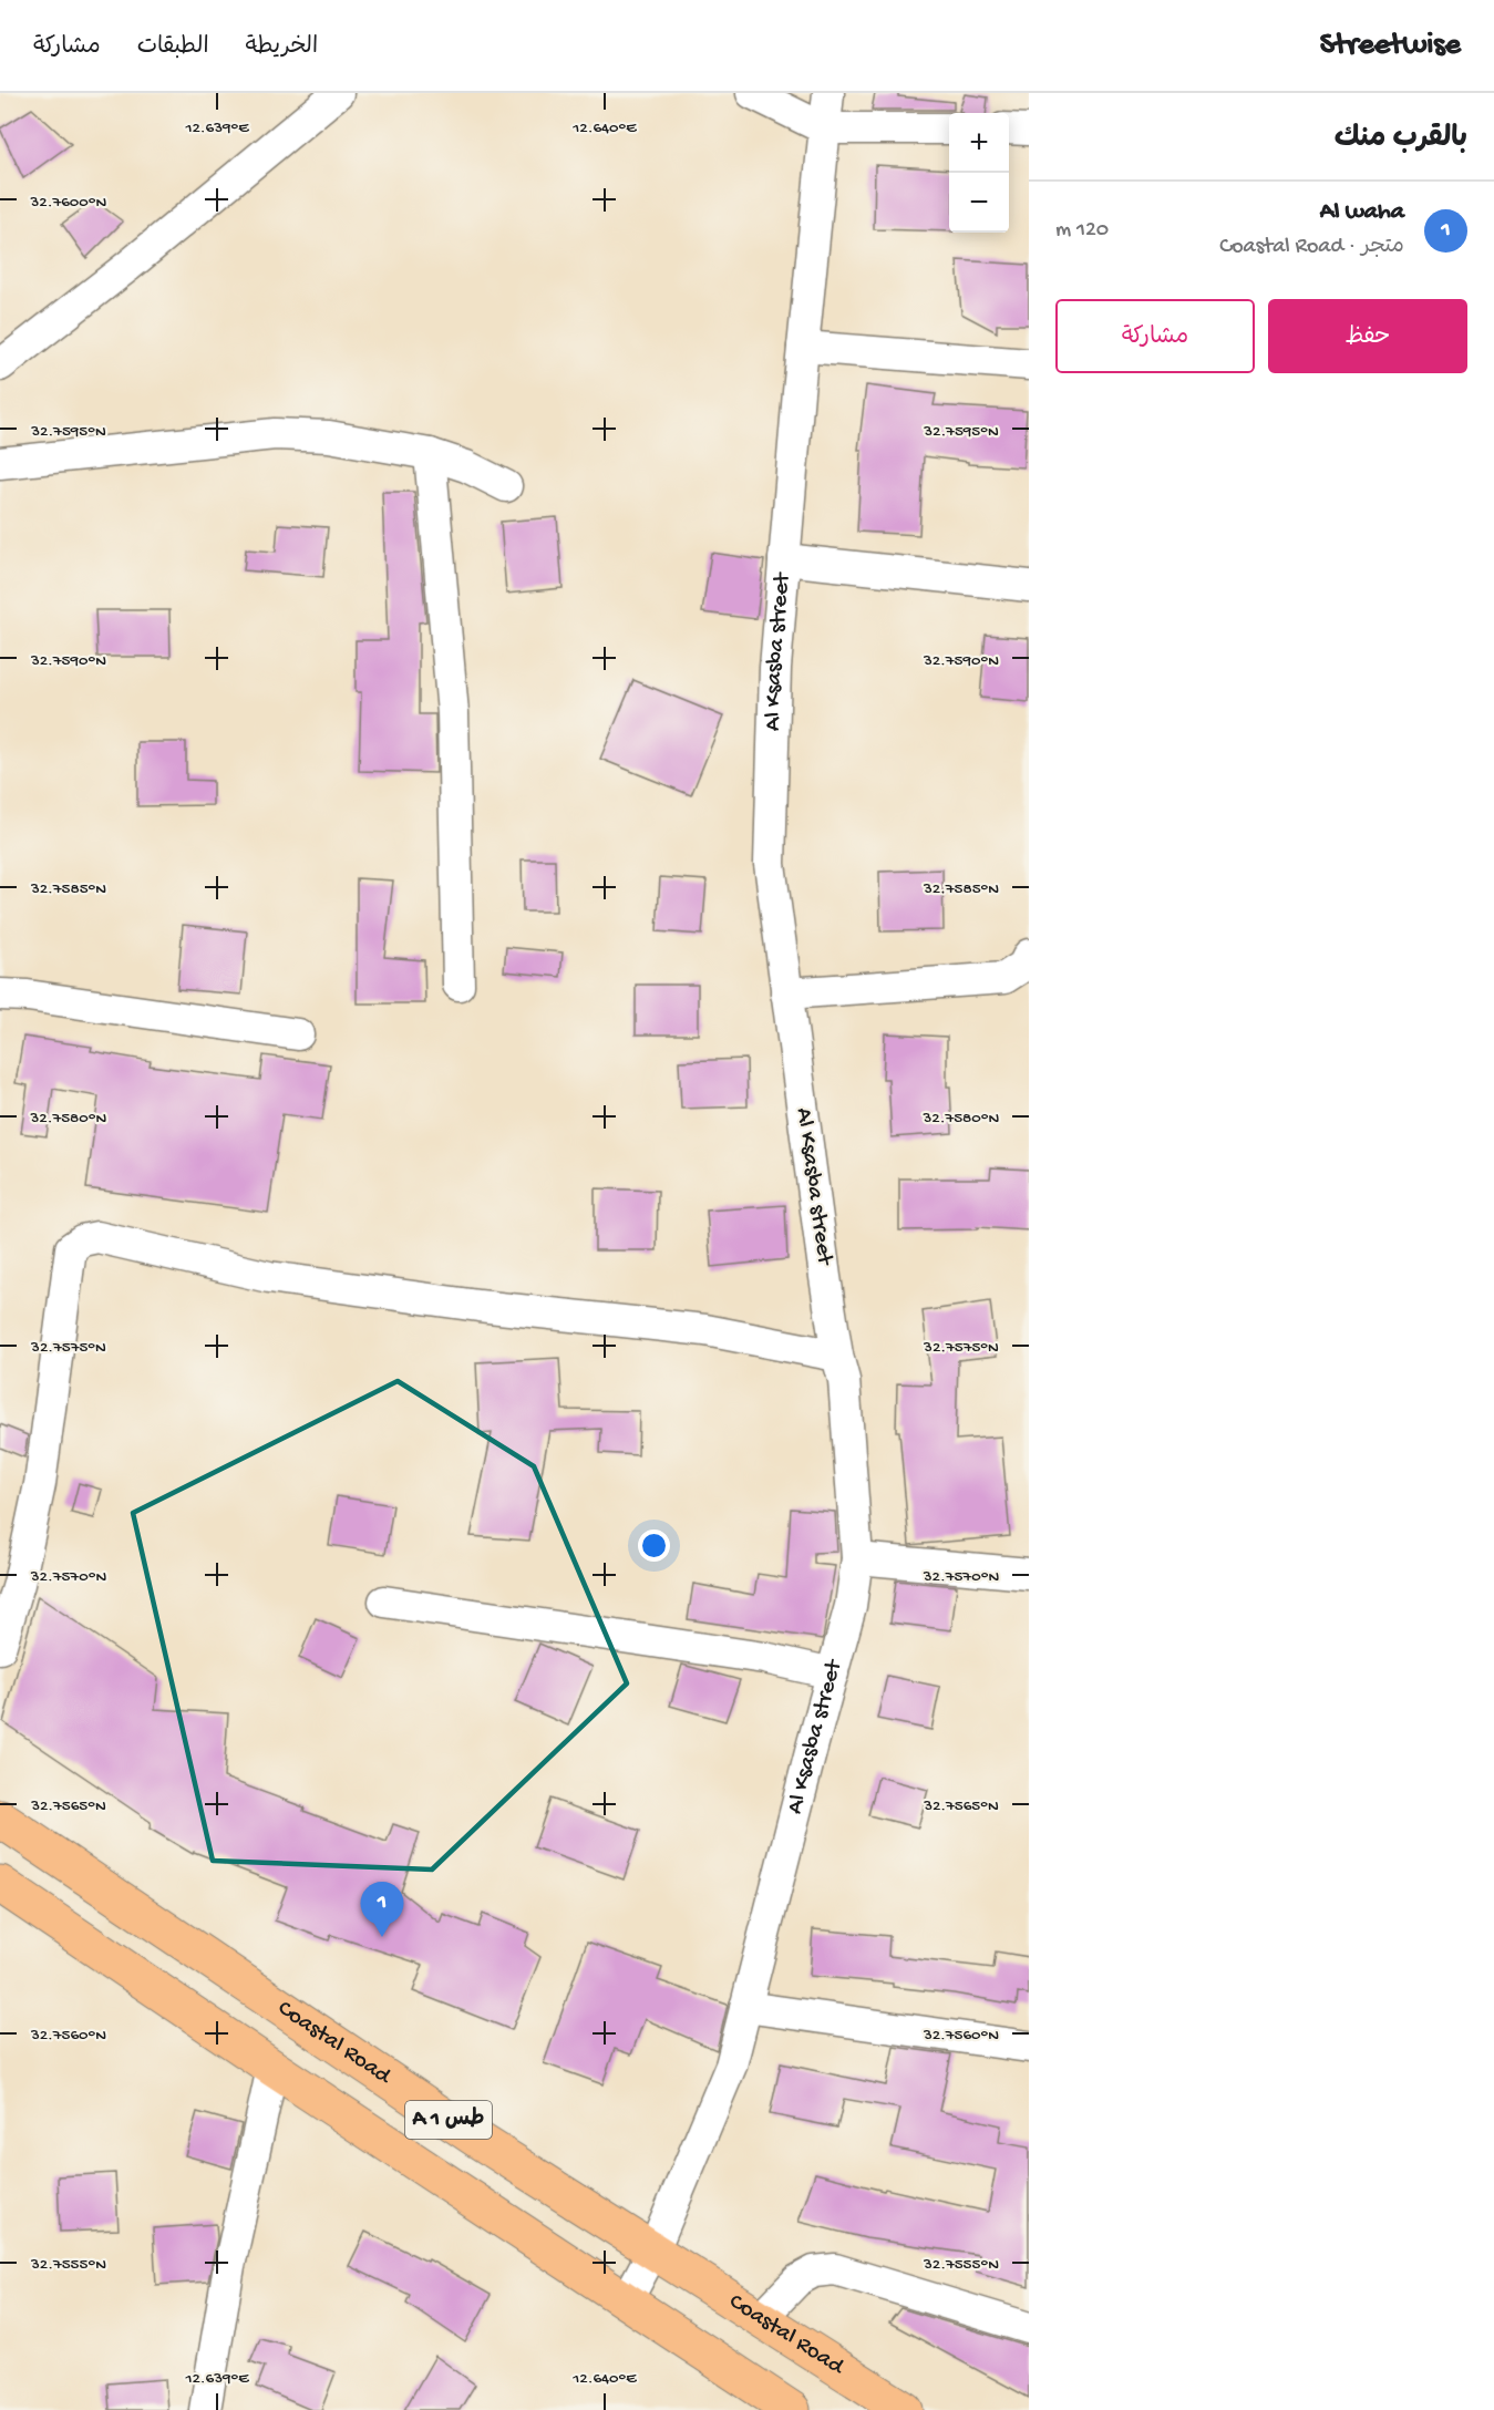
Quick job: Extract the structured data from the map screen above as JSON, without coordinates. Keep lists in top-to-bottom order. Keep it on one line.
{"streets":{"highway":["Coastal Road","A 1 طس"],"street":["Al Ksasba street"]},"crossings":[["Al Ksasba street","Coastal Road"]],"page":{"header":"Streetwise","nav":["الخريطة","الطبقات","مشاركة"],"heading":"بالقرب منك","map_buttons":["+","−"],"list":[{"mark":"1","name":"Al waha","note":"متجر · Coastal Road","value":"120 m"}],"buttons":["حفظ","مشاركة"],"pins":"1"},"coordinates":["12.639°E","12.640°E","32.7600°N","32.7595°N","32.7590°N","32.7585°N","32.7580°N","32.7575°N","32.7570°N","32.7565°N","32.7560°N","32.7555°N"]}
